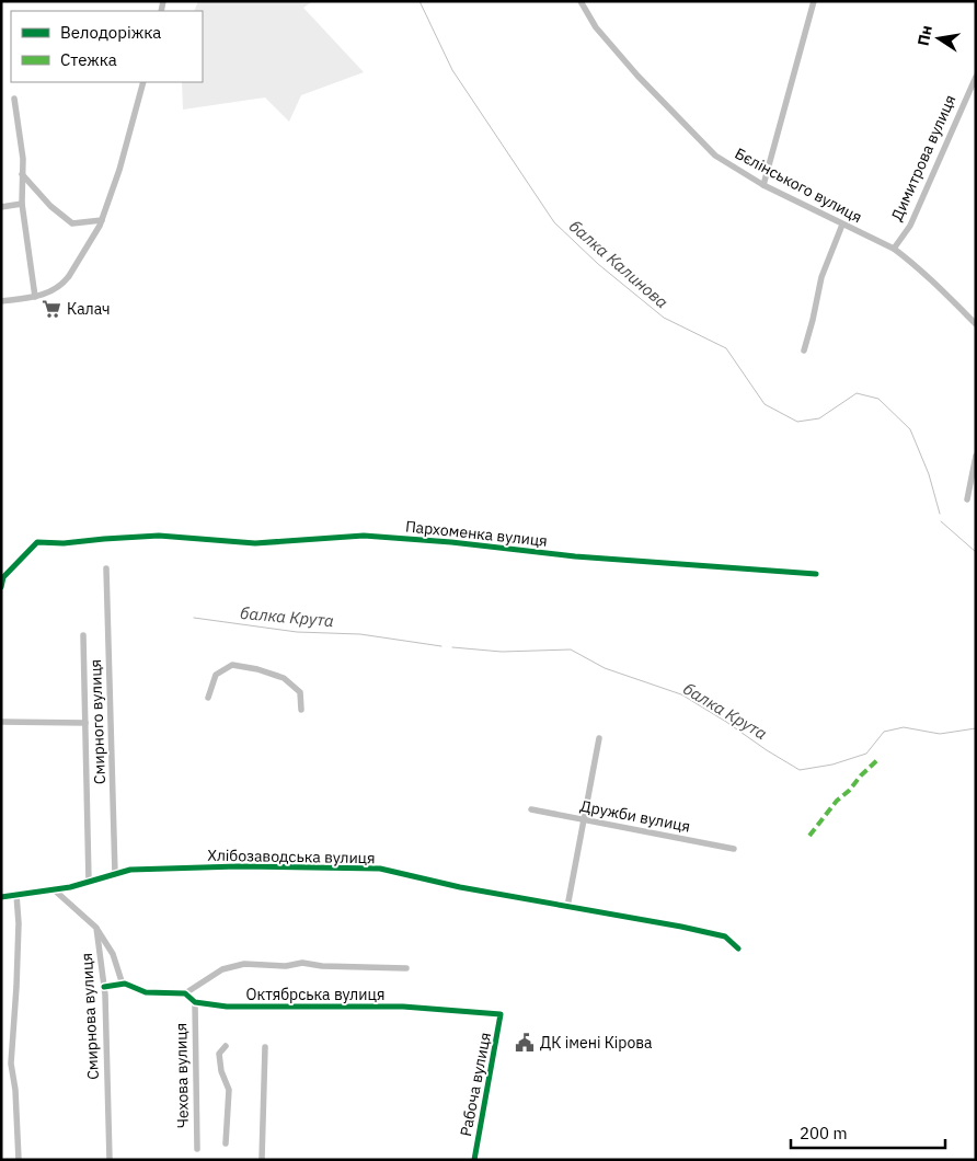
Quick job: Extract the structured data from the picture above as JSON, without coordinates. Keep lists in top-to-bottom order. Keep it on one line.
{"streets":{"street":["Димитрова вулиця","Бєлінського вулиця","Пархоменка вулиця","Смирного вулиця","Дружби вулиця","Хлібозаводська вулиця","Октябрська вулиця","Смирнова вулиця","Чехова вулиця","Рабоча вулиця"]},"crossings":[["Димитрова вулиця","Бєлінського вулиця"],["Смирного вулиця","Хлібозаводська вулиця"],["Октябрська вулиця","Чехова вулиця"],["Октябрська вулиця","Рабоча вулиця"]],"water":["балка Калинова","балка Крута"],"places":{"supermarket":["Калач"],"public building":["ДК імені Кірова"]},"legend":["Велодоріжка","Стежка"],"scale_bar":"200 m","north":"left"}
